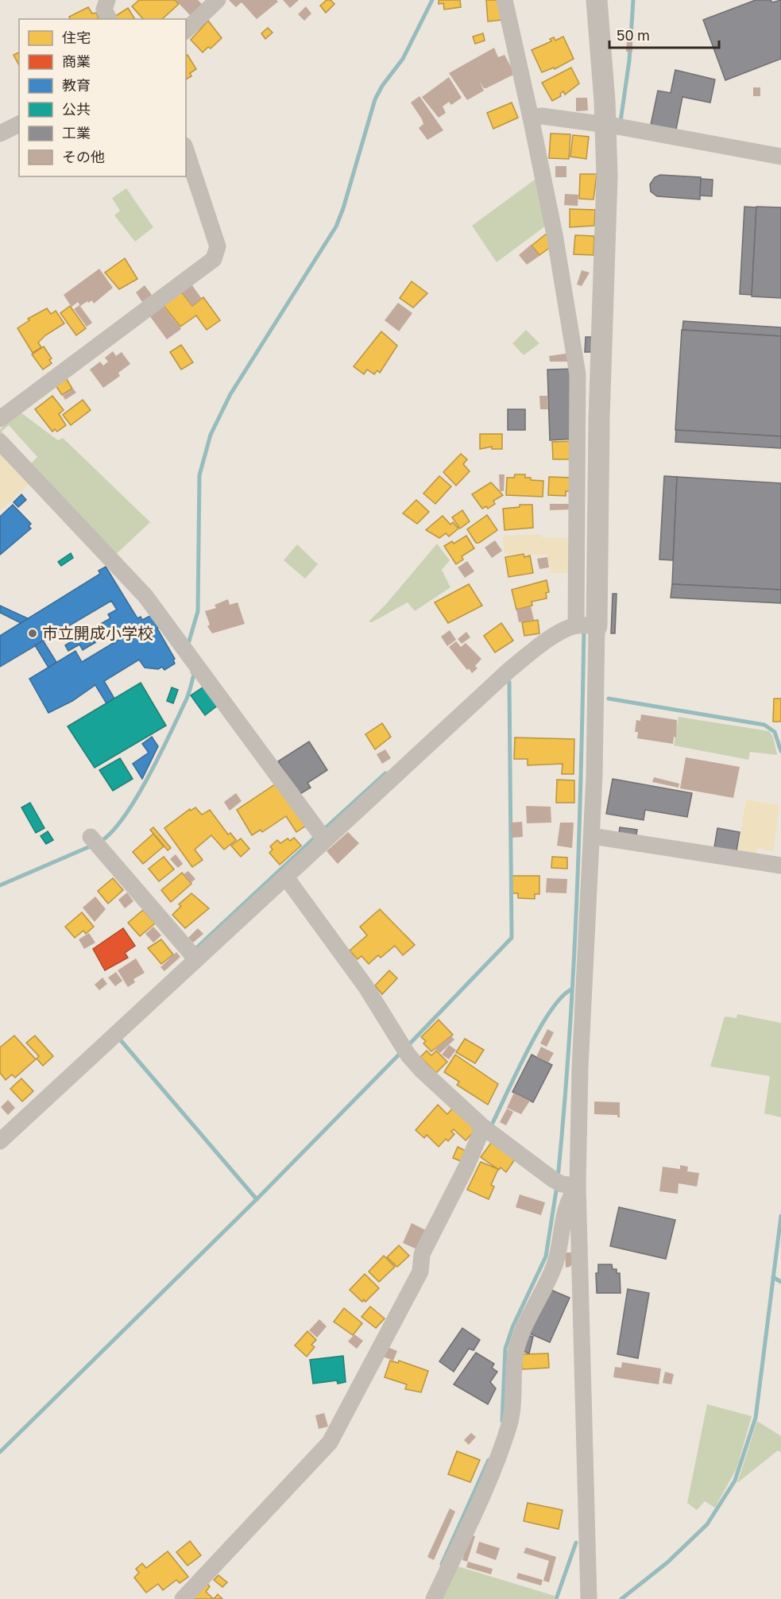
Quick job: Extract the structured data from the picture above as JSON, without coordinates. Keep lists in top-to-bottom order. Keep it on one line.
{"places":["市立開成小学校"],"legend":["住宅","商業","教育","公共","工業","その他"],"scale_bar":"50 m"}
